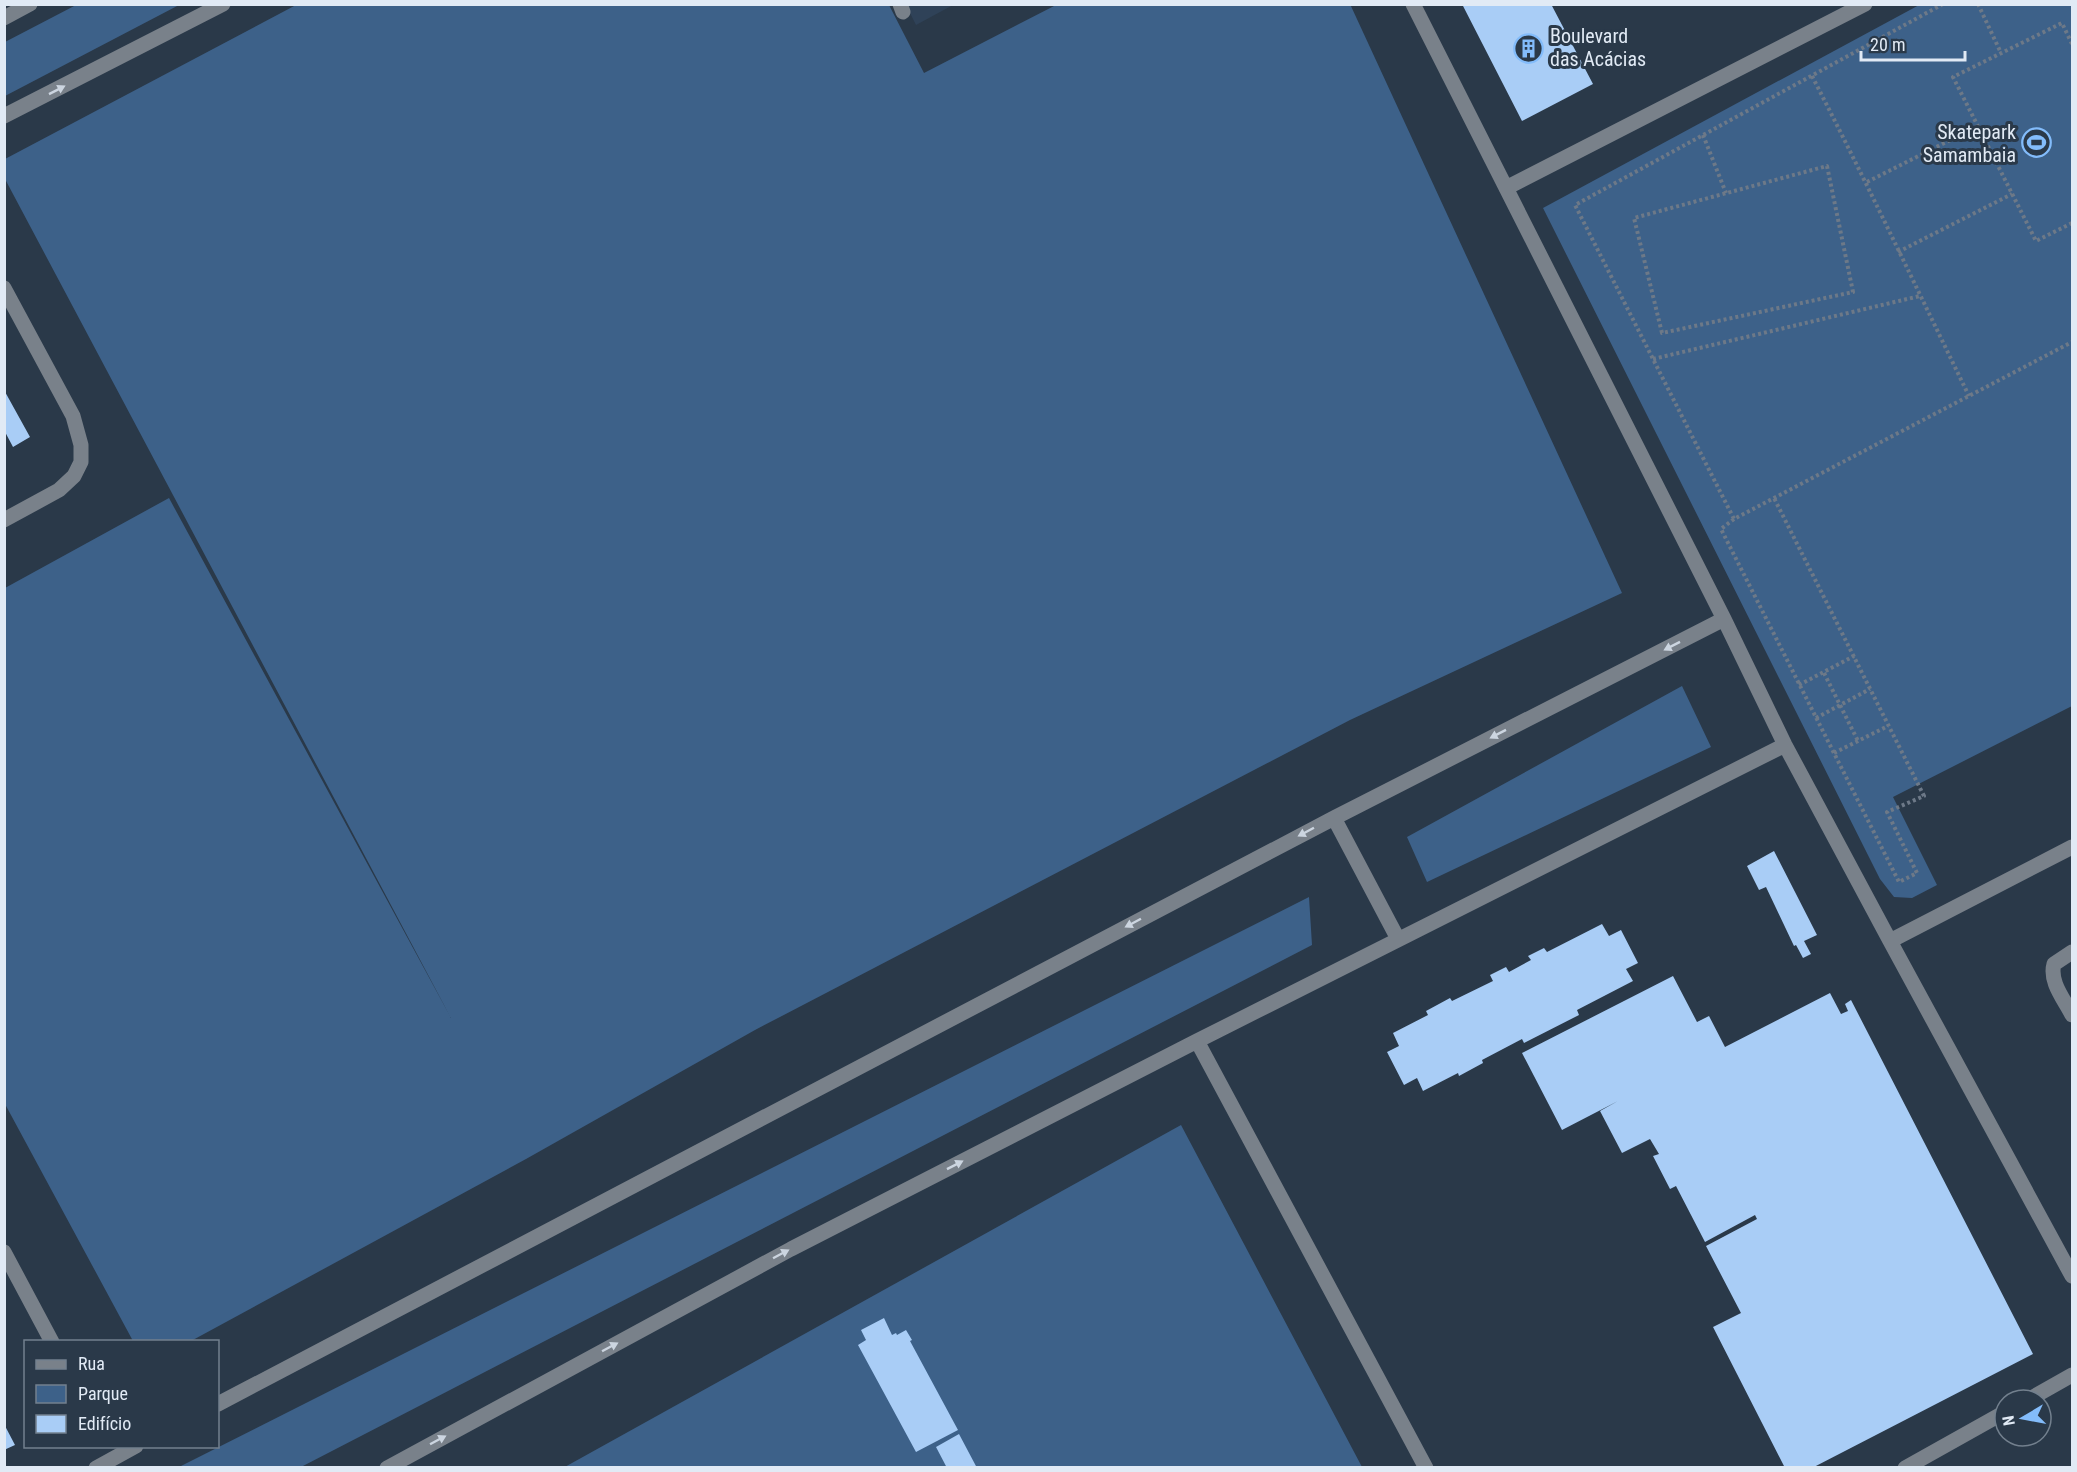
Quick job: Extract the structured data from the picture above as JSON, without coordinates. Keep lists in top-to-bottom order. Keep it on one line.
{"places":{"building":["Boulevard das Acácias"],"sports":["Skatepark Samambaia"]},"legend":["Rua","Parque","Edifício"],"scale_bar":"20 m","north":"left"}
